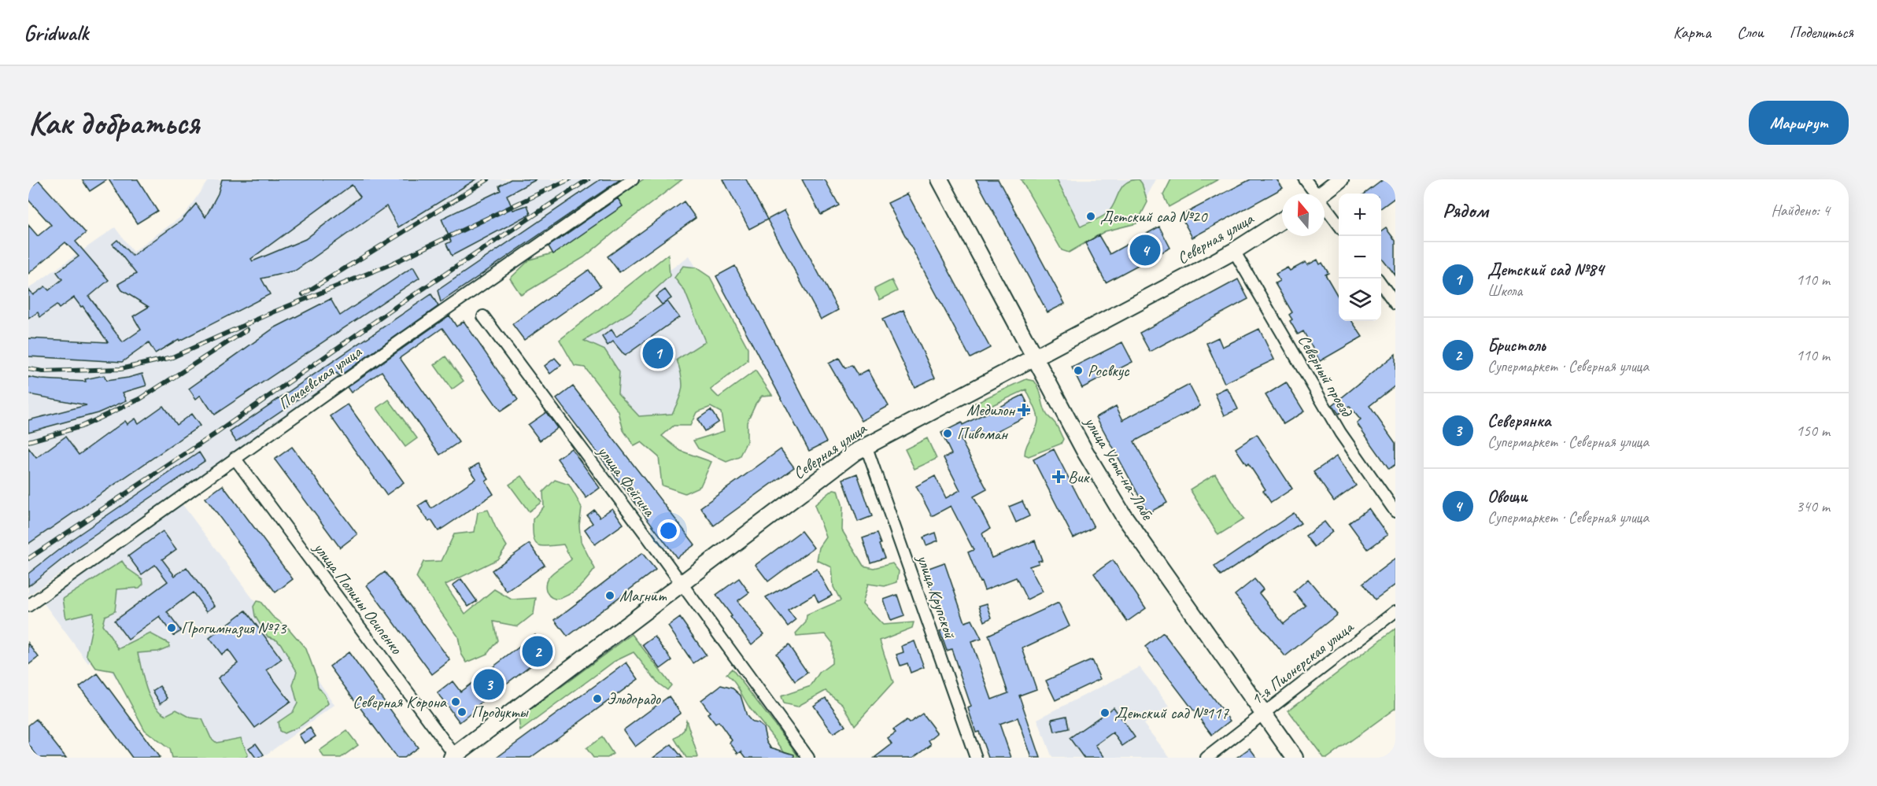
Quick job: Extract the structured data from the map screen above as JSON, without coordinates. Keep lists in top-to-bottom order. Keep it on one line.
{"streets":{"street":["Северная улица","Северный проезд","Почаевская улица","улица Усти-на-Лабе","улица Фейгина","улица Крупской","улица Полины Осипенко","1-я Пионерская улица"]},"crossings":[["Северная улица","Северный проезд"],["Северная улица","улица Усти-на-Лабе"],["Северная улица","улица Фейгина"],["Северная улица","улица Крупской"],["Северная улица","улица Полины Осипенко"],["Почаевская улица","улица Полины Осипенко"],["улица Усти-на-Лабе","1-я Пионерская улица"]],"places":{"other":["Детский сад №20","Росвкус","Пивоман","Магнит","Прогимназия №73","Эльдорадо","Северная Корона","Продукты","Детский сад №117"],"health":["Медилон","Вик"]},"north":"top","page":{"header":"Gridwalk","nav":["Карта","Слои","Поделиться"],"buttons":"Маршрут","title":"Как добраться","heading":["Рядом","Найдено: 4"],"map_buttons":["+","−"],"pins":["4","1","2","3"],"list":[{"mark":"1","name":"Детский сад №84","note":"Школа","value":"110 m"},{"mark":"2","name":"Бристоль","note":"Супермаркет · Северная улица","value":"110 m"},{"mark":"3","name":"Северянка","note":"Супермаркет · Северная улица","value":"150 m"},{"mark":"4","name":"Овощи","note":"Супермаркет · Северная улица","value":"340 m"}]}}
